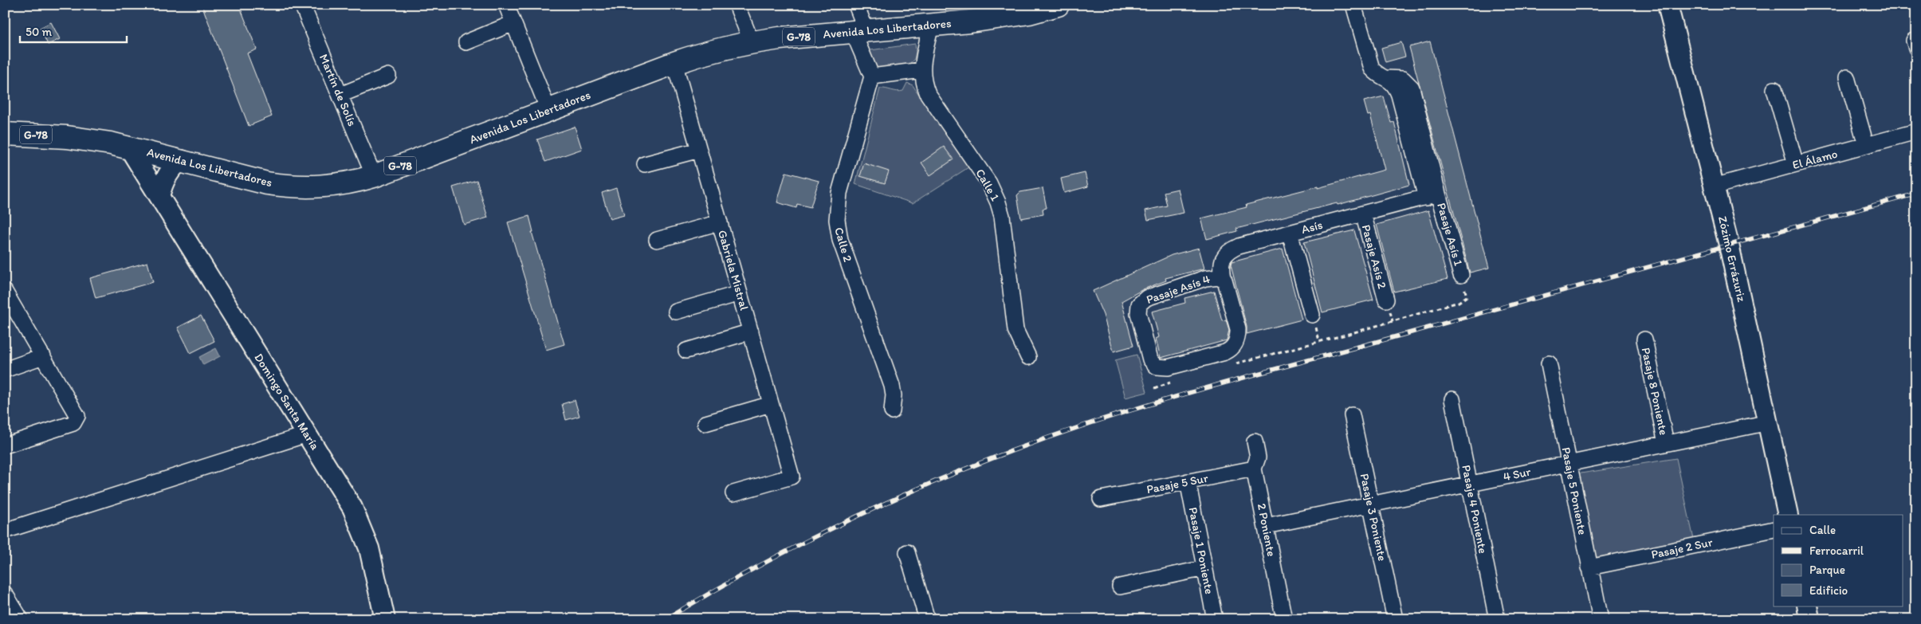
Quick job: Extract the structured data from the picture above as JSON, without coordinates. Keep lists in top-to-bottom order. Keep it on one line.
{"streets":{"main road":["Avenida Los Libertadores","G-78"],"street":["Martín de Solís","El Álamo","Calle 1","Asís","Pasaje Asís 1","Calle 2","Pasaje Asís 2","Zózimo Errázuriz","Gabriela Mistral","Pasaje Asís 4","Pasaje 8 Poniente","Domingo Santa María","4 Sur","Pasaje 5 Sur","Pasaje 5 Poniente","Pasaje 4 Poniente","Pasaje 3 Poniente","2 Poniente","Pasaje 2 Sur","Pasaje 1 Poniente"]},"crossings":[["Avenida Los Libertadores","Martín de Solís"],["Avenida Los Libertadores","Calle 1"],["Avenida Los Libertadores","Gabriela Mistral"],["Avenida Los Libertadores","Domingo Santa María"],["El Álamo","Zózimo Errázuriz"],["Asís","Pasaje Asís 1"],["Asís","Pasaje Asís 2"],["Asís","Pasaje Asís 4"],["Zózimo Errázuriz","4 Sur"],["Pasaje 8 Poniente","4 Sur"],["4 Sur","Pasaje 5 Poniente"],["4 Sur","Pasaje 4 Poniente"],["4 Sur","Pasaje 3 Poniente"],["4 Sur","2 Poniente"],["Pasaje 5 Sur","2 Poniente"],["Pasaje 5 Sur","Pasaje 1 Poniente"],["Pasaje 5 Poniente","Pasaje 2 Sur"]],"legend":["Calle","Ferrocarril","Parque","Edificio"],"scale_bar":"50 m"}
